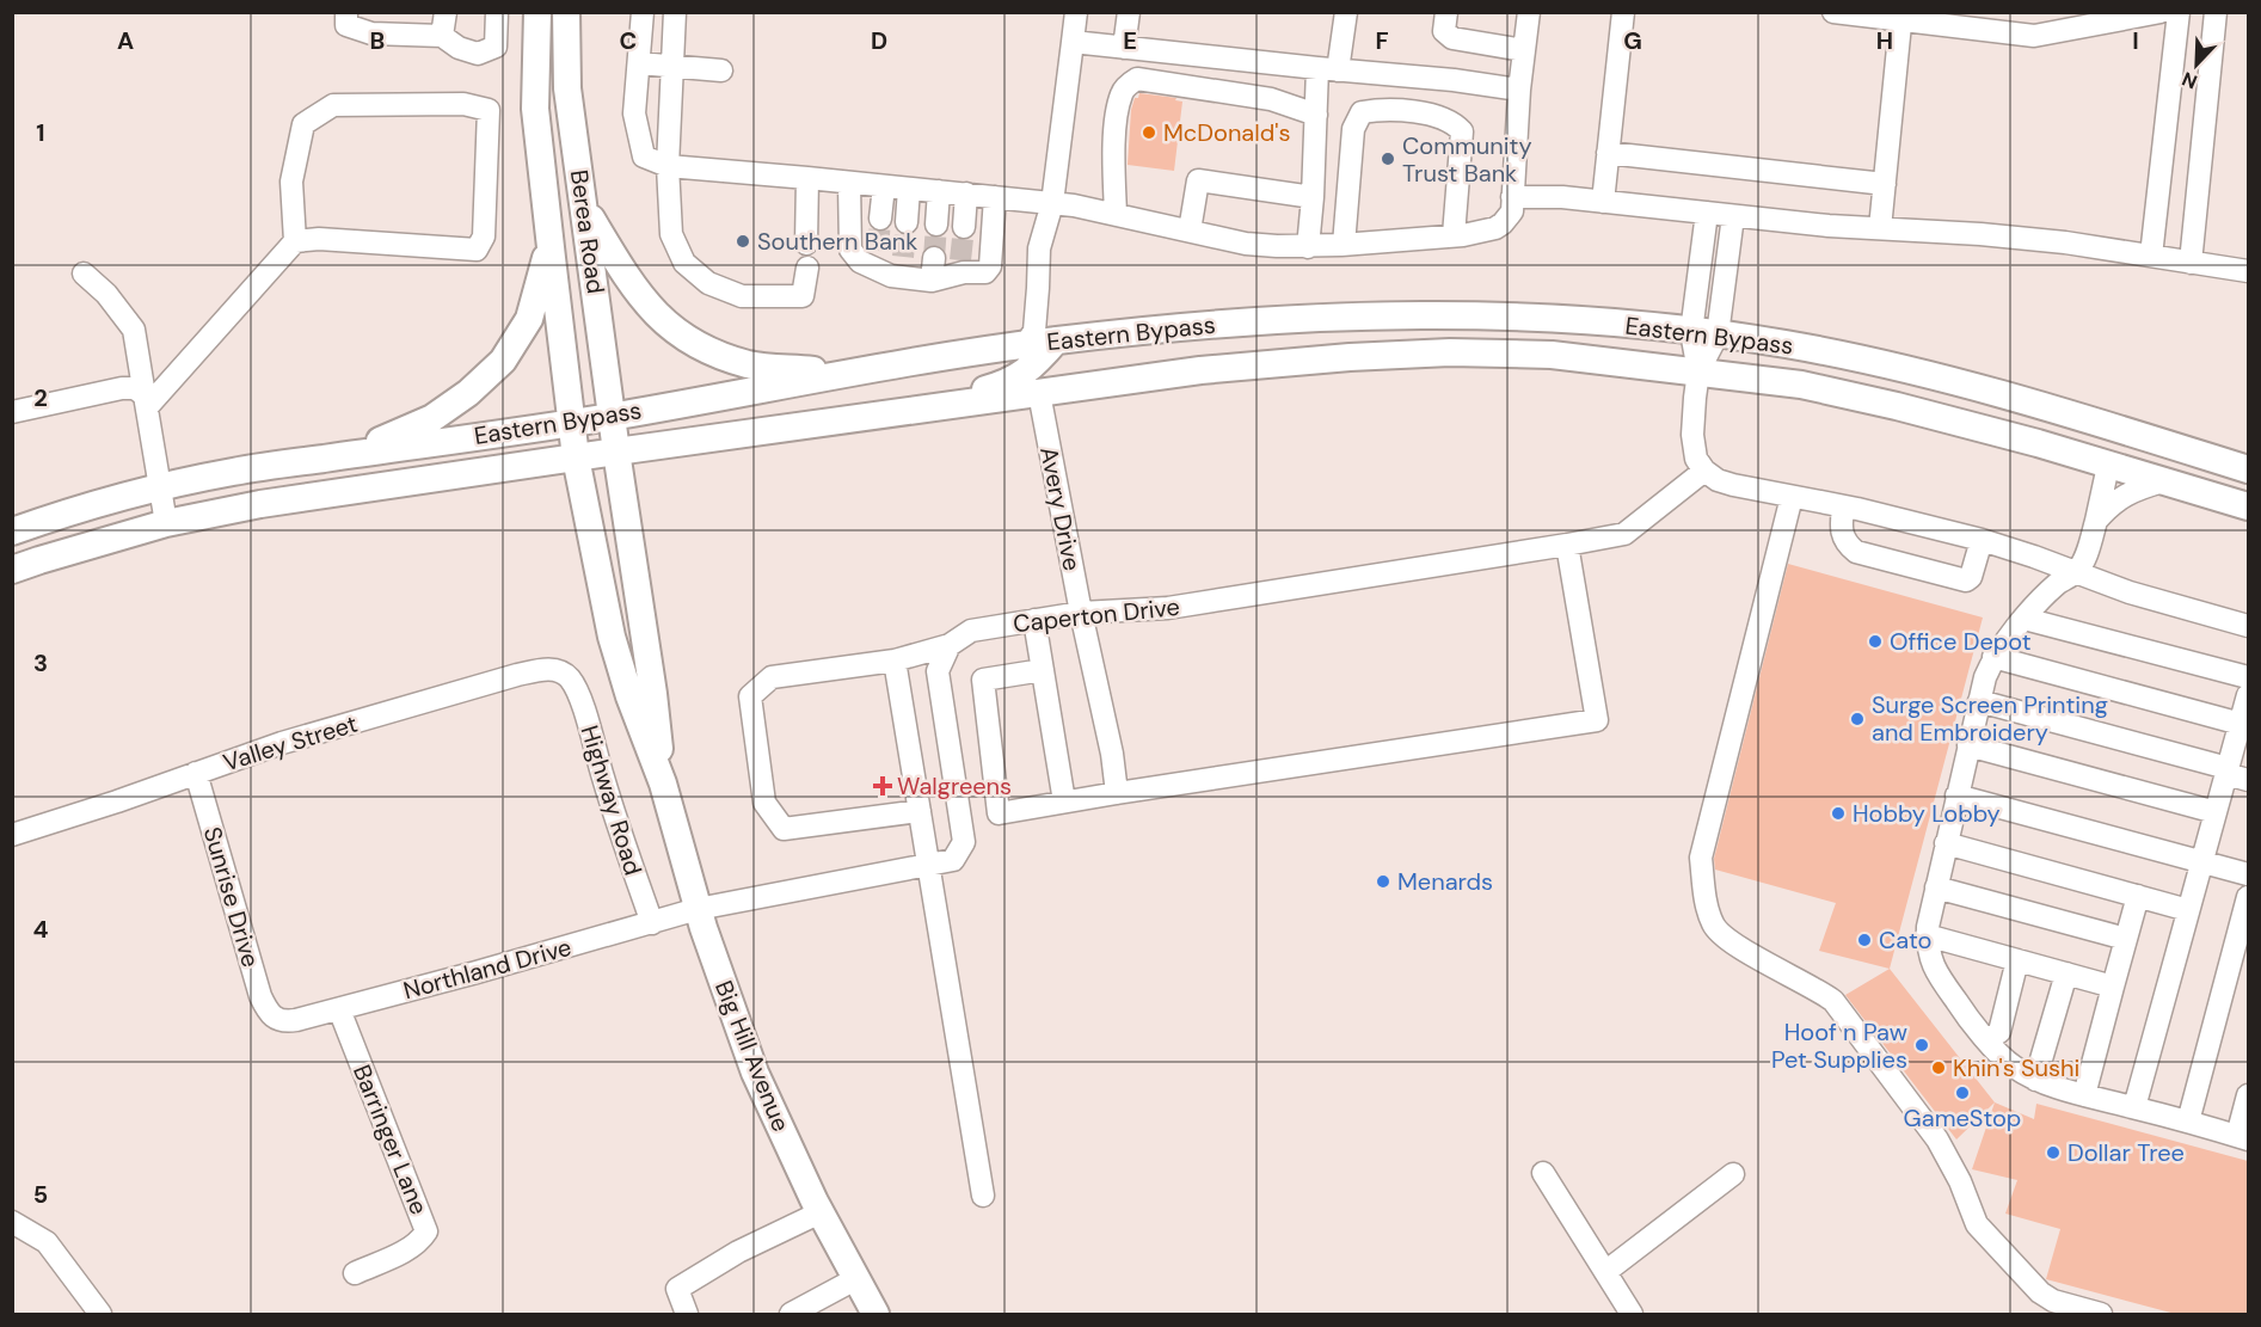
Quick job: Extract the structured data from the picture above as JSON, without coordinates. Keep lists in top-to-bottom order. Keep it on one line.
{"streets":{"main road":["Berea Road","Eastern Bypass","Big Hill Avenue"],"street":["Avery Drive","Caperton Drive","Valley Street","Highway Road","Sunrise Drive","Northland Drive","Barringer Lane"]},"crossings":[["Berea Road","Eastern Bypass"],["Berea Road","Big Hill Avenue"],["Eastern Bypass","Avery Drive"],["Eastern Bypass","Big Hill Avenue"],["Avery Drive","Caperton Drive"],["Valley Street","Highway Road"],["Valley Street","Sunrise Drive"],["Highway Road","Northland Drive"],["Sunrise Drive","Northland Drive"],["Northland Drive","Big Hill Avenue"],["Northland Drive","Barringer Lane"]],"places":{"other":["McDonald's","Community Trust Bank","Southern Bank","Office Depot","Surge Screen Printing and Embroidery","Hobby Lobby","Menards","Cato","Hoof n Paw Pet Supplies","Khin's Sushi","GameStop","Dollar Tree"],"health":["Walgreens"]},"north":"bottom left","grid":{"columns":["A","B","C","D","E","F","G","H","I"],"rows":["1","2","3","4","5"]}}
